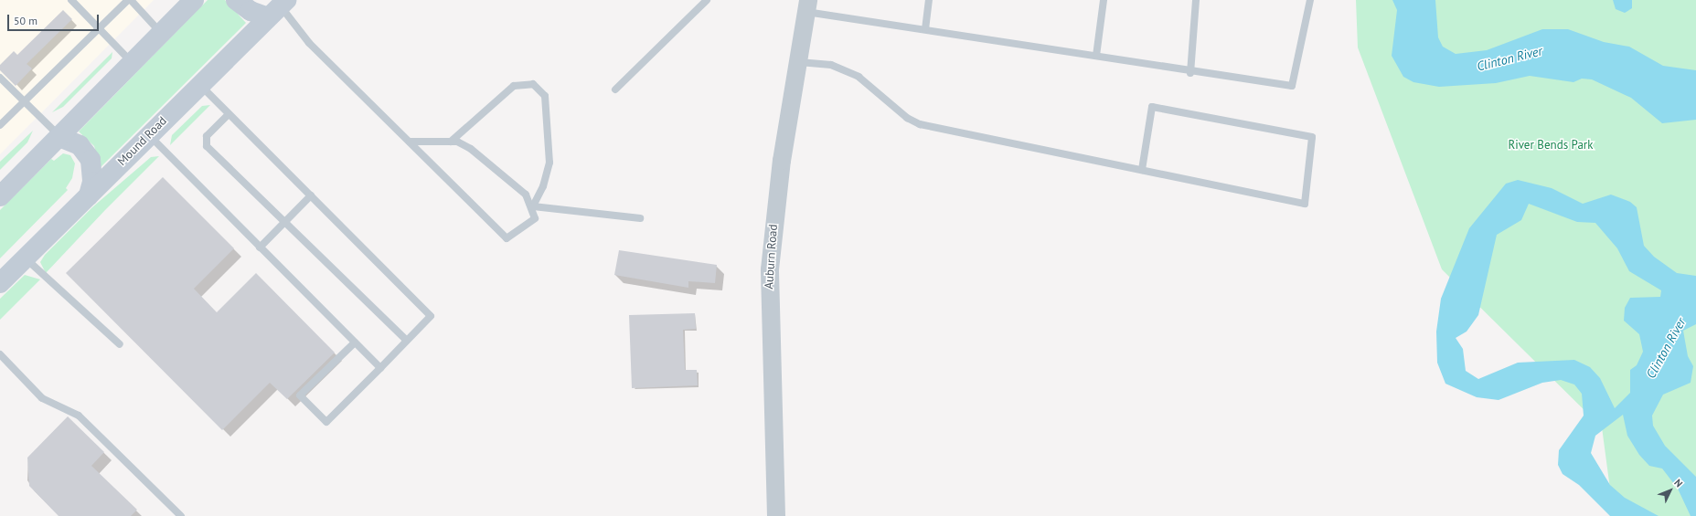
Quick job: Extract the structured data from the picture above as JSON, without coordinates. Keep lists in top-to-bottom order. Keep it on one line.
{"streets":{"main road":["Mound Road"],"street":["Auburn Road"]},"water":["Clinton River"],"parks":["River Bends Park"],"scale_bar":"50 m","north":"top right"}
